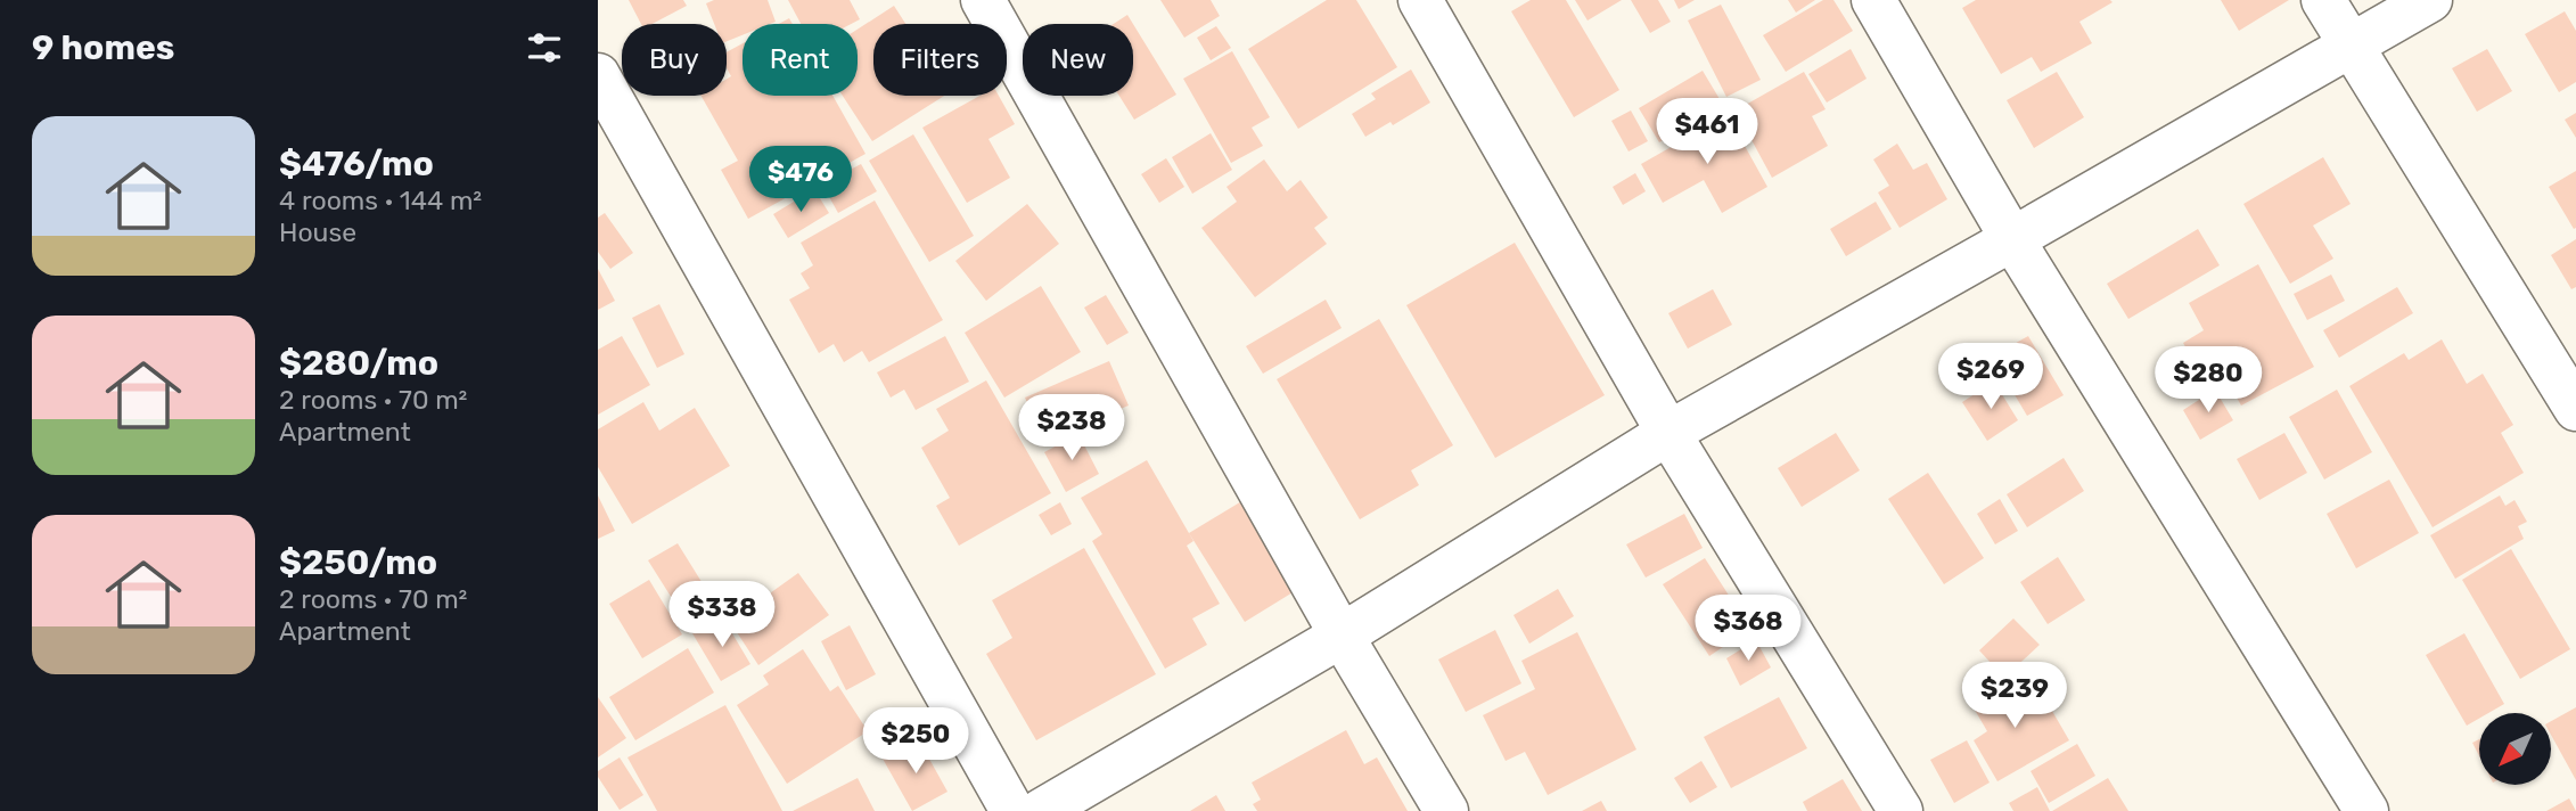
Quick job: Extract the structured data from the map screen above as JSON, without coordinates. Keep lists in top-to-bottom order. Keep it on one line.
{"north":"bottom left","page":{"heading":"9 homes","chip":["Buy","Rent","Filters","New"],"list":[{"name":"$476/mo","note":"4 rooms · 144 m² · House"},{"name":"$280/mo","note":"2 rooms · 70 m² · Apartment"},{"name":"$250/mo","note":"2 rooms · 70 m² · Apartment"}],"price":["$461","$476","$269","$280","$238","$338","$368","$239","$250"]}}
